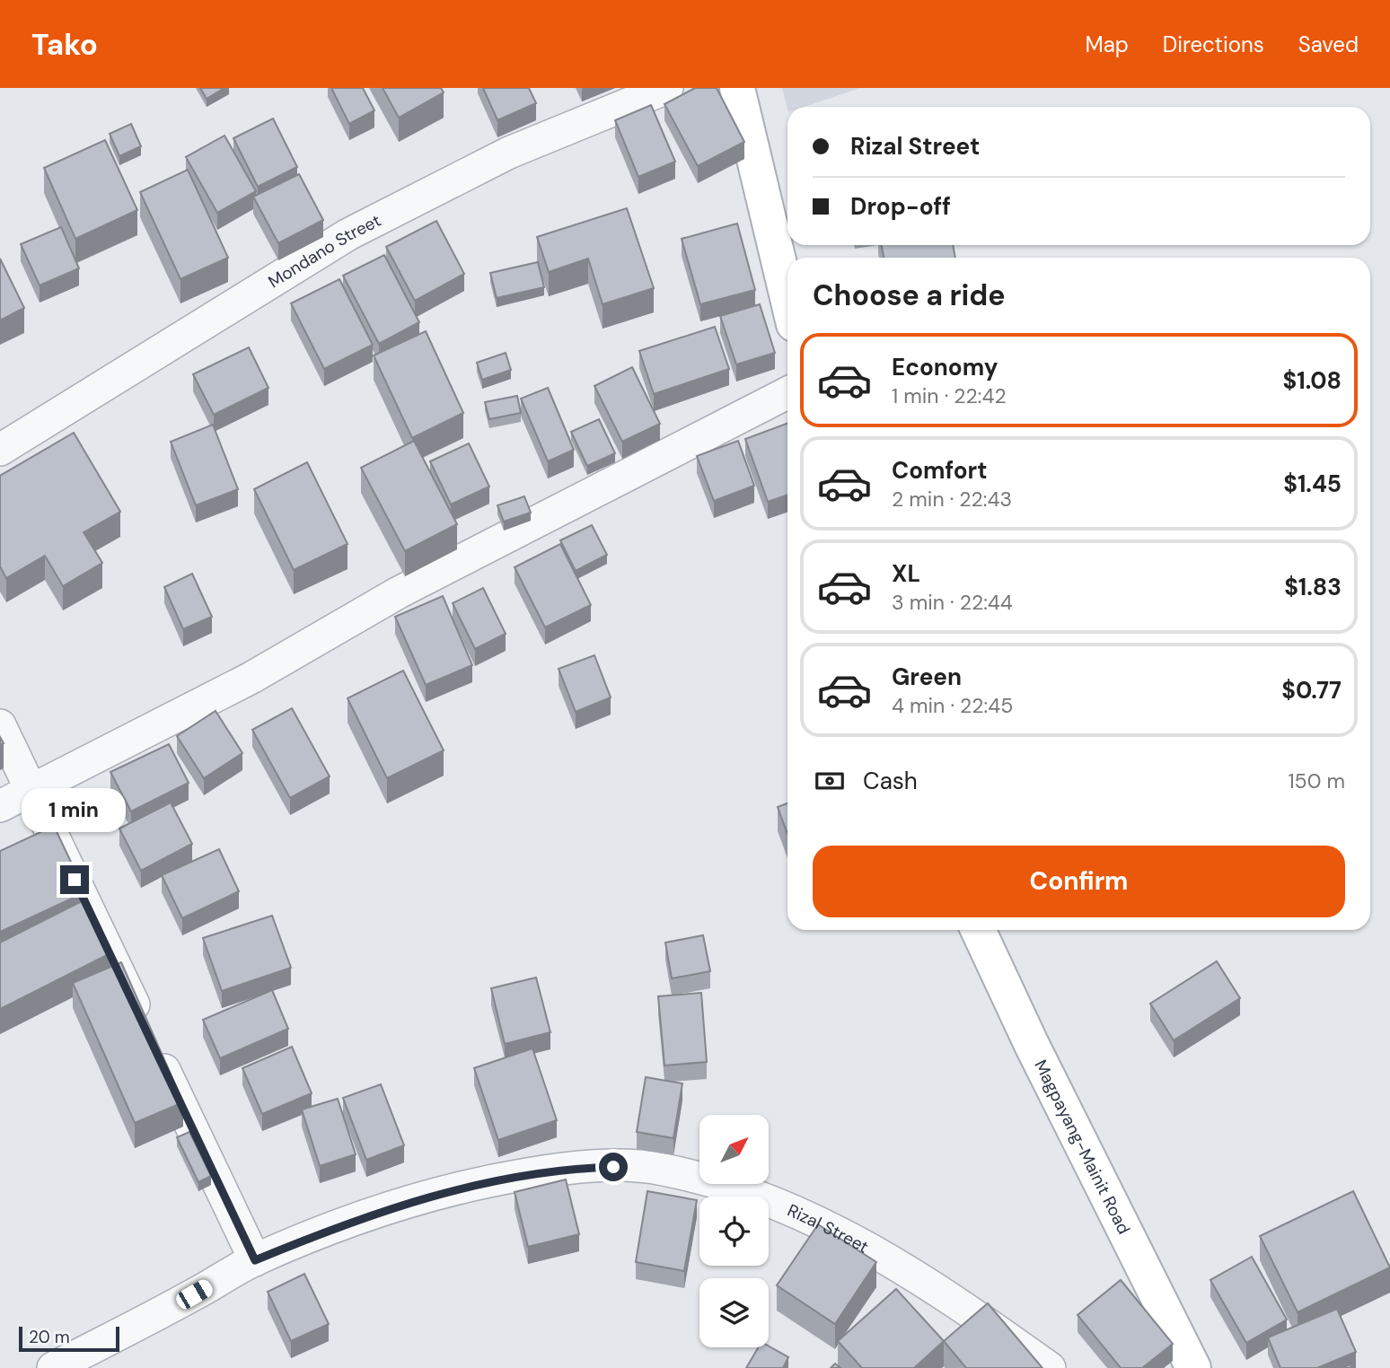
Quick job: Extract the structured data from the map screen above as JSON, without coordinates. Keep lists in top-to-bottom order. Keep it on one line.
{"streets":{"main road":["Magpayang-Mainit Road"],"street":["Mondano Street","Rizal Street"]},"scale_bar":"20 m","north":"top right","page":{"header":"Tako","nav":["Map","Directions","Saved"],"banner":["Rizal Street","Drop-off"],"heading":"Choose a ride","list":[{"name":"Economy","note":"1 min · 22:42","value":"$1.08"},{"name":"Comfort","note":"2 min · 22:43","value":"$1.45"},{"name":"XL","note":"3 min · 22:44","value":"$1.83"},{"name":"Green","note":"4 min · 22:45","value":"$0.77"}],"pay":["Cash","150 m"],"bubble":"1 min","buttons":"Confirm","scale":"20 m"}}
